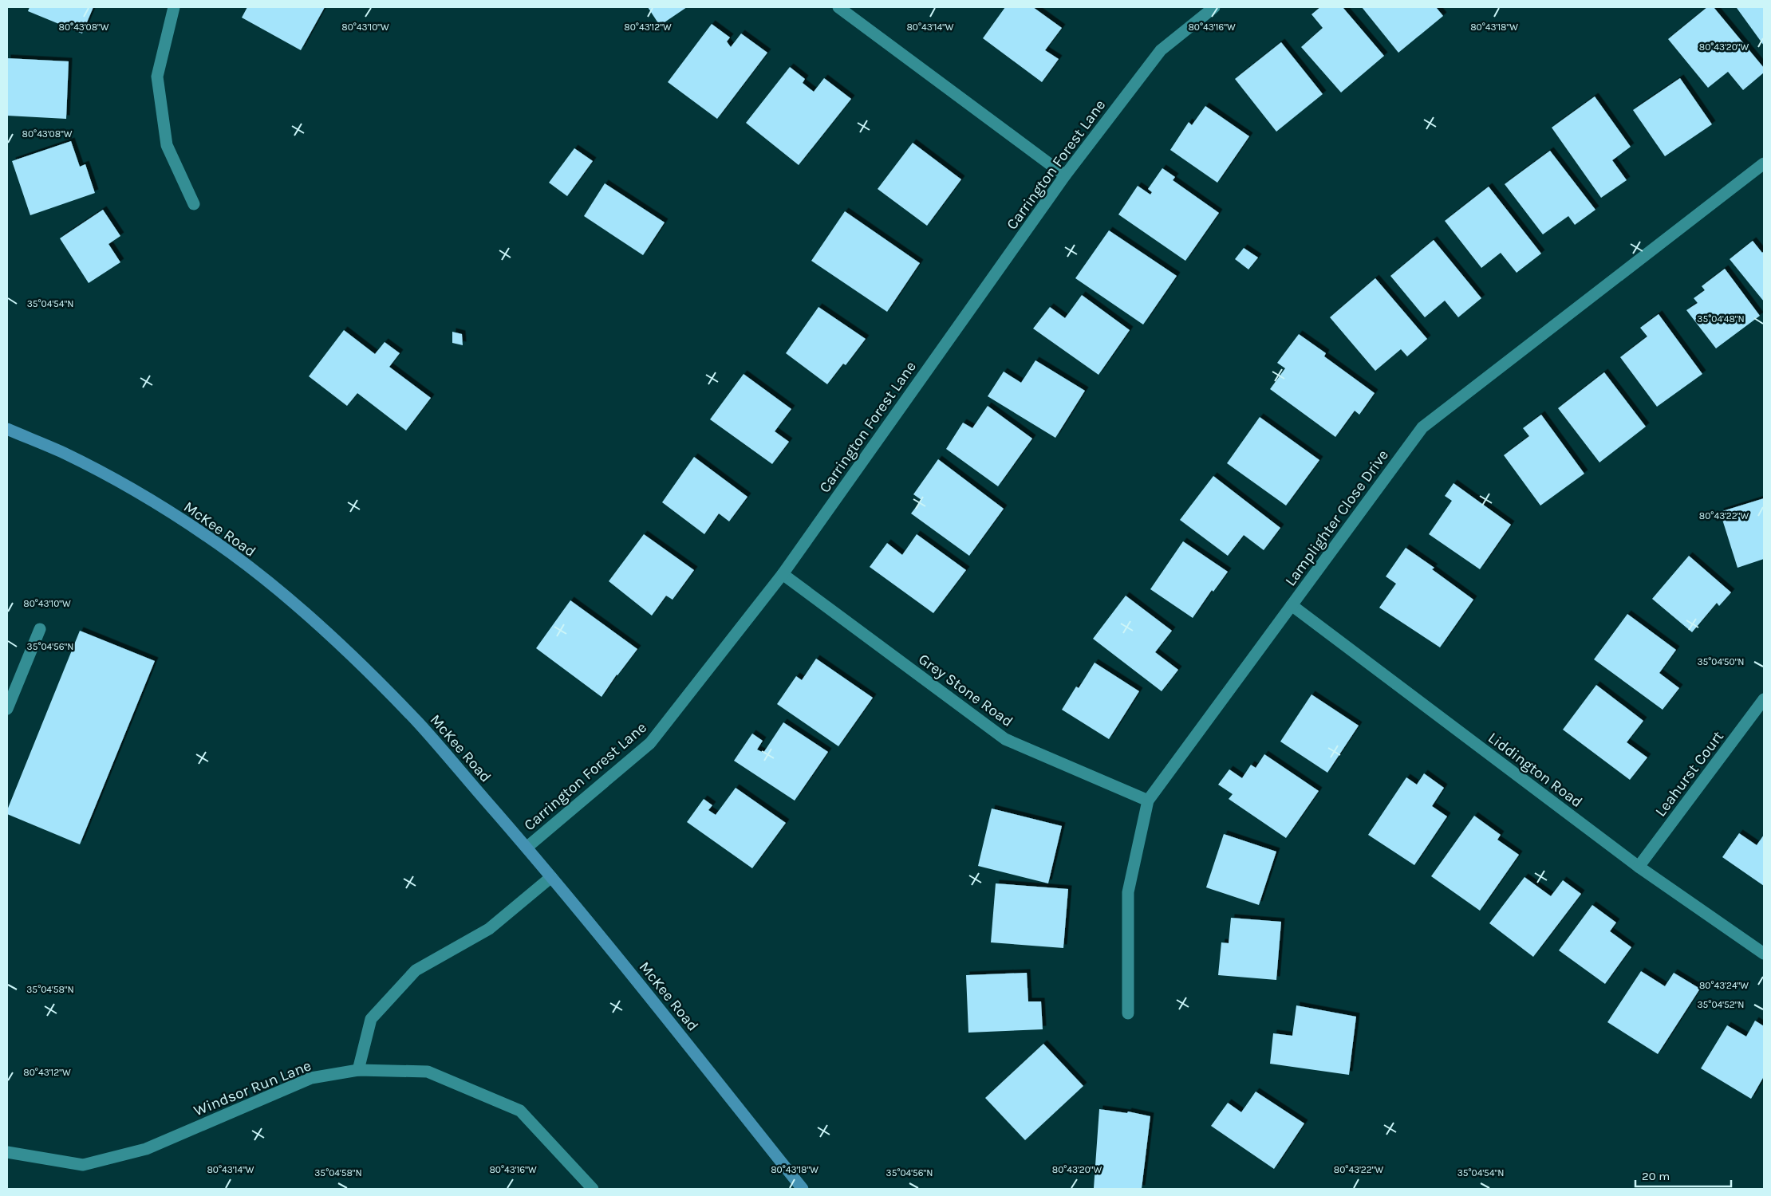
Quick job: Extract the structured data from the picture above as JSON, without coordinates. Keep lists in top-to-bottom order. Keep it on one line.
{"streets":{"street":["Carrington Forest Lane","Lamplighter Close Drive","McKee Road","Grey Stone Road","Liddington Road","Leahurst Court","Windsor Run Lane"]},"crossings":[["Carrington Forest Lane","McKee Road"],["Carrington Forest Lane","Grey Stone Road"],["Lamplighter Close Drive","Grey Stone Road"],["Lamplighter Close Drive","Liddington Road"],["Liddington Road","Leahurst Court"]],"scale_bar":"20 m","coordinates":["80°43'12\"W","80°43'14\"W","80°43'16\"W","80°43'18\"W","80°43'08\"W","80°43'10\"W","80°43'20\"W","35°04'54\"N","35°04'48\"N","80°43'22\"W","35°04'56\"N","35°04'50\"N","80°43'24\"W","35°04'58\"N","35°04'52\"N"]}
